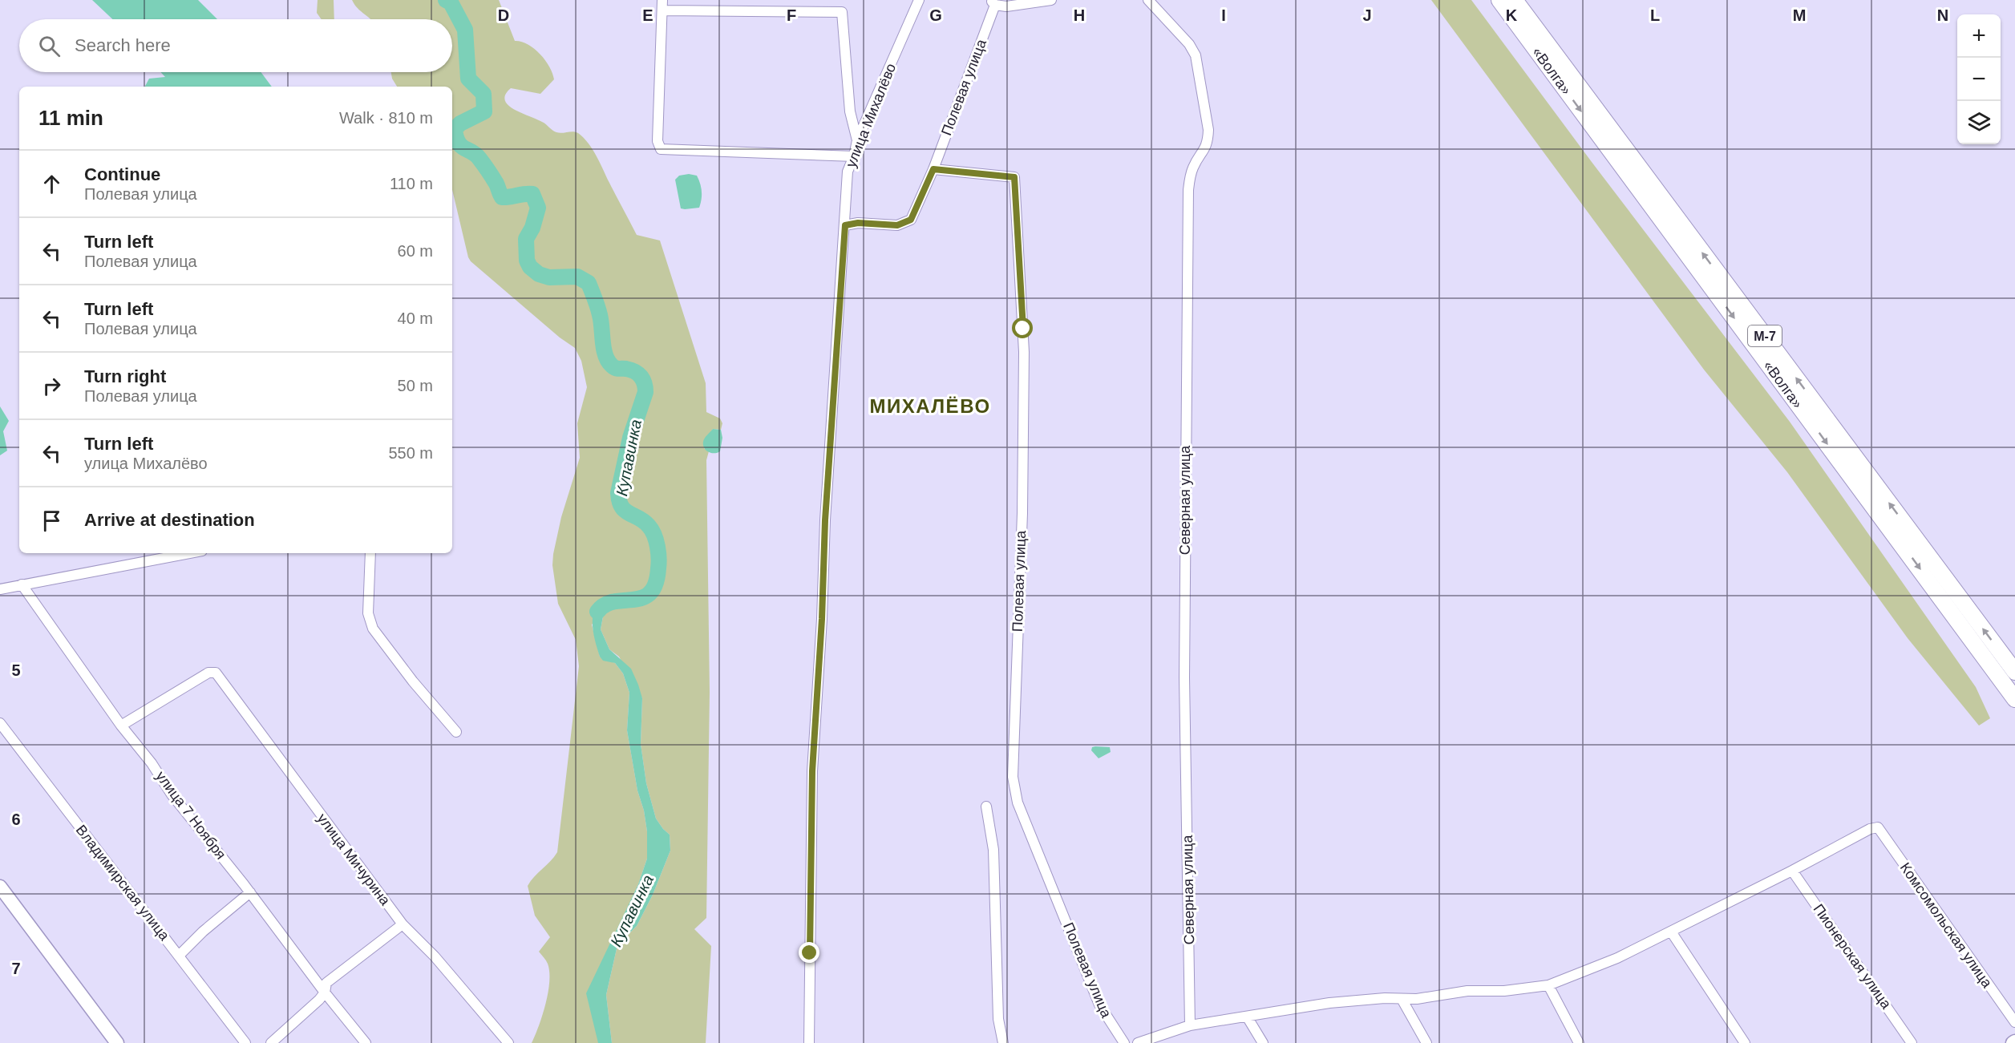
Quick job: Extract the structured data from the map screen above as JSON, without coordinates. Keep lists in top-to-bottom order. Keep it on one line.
{"streets":{"highway":["«Волга»","М-7"],"street":["Полевая улица","улица Михалёво","Северная улица","улица 7 Ноября","улица Мичурина","Владимирская улица","Комсомольская улица","Пионерская улица"]},"crossings":[["Полевая улица","улица Михалёво"],["улица 7 Ноября","улица Мичурина"],["Комсомольская улица","Пионерская улица"]],"districts":["МИХАЛЁВО"],"water":["Купавинка"],"page":{"map_buttons":["+","−"],"search":"Search here","heading":["11 min","Walk · 810 m"],"list":[["Continue","Полевая улица","110 m"],["Turn left","Полевая улица","60 m"],["Turn left","Полевая улица","40 m"],["Turn right","Полевая улица","50 m"],["Turn left","улица Михалёво","550 m"],"Arrive at destination"]},"grid":{"columns":["D","E","F","G","H","I","J","K","L","M","N"],"rows":["5","6","7"]}}
